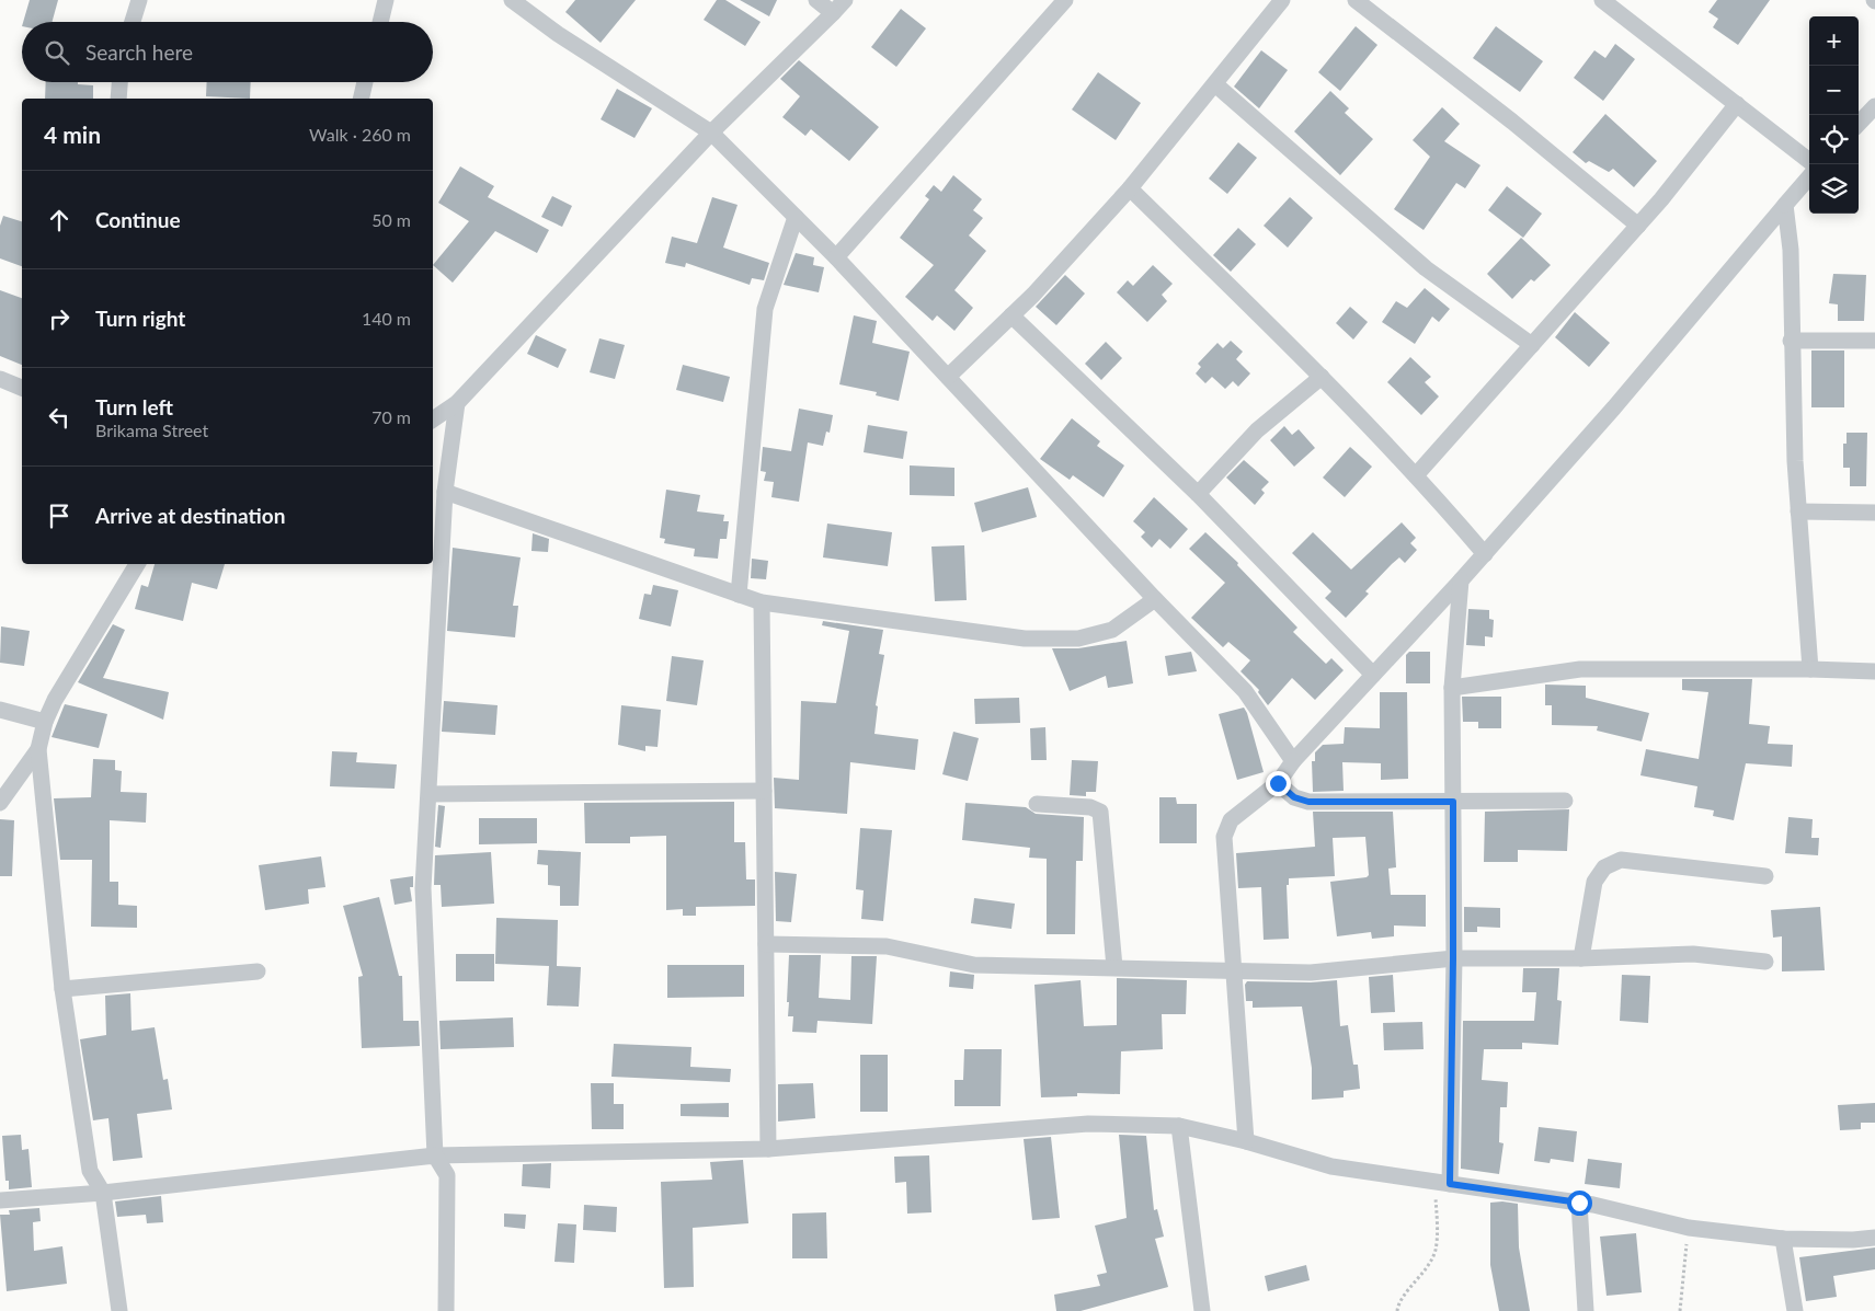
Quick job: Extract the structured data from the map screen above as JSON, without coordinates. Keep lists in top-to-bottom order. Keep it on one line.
{"page":{"map_buttons":["+","−"],"search":"Search here","heading":["4 min","Walk · 260 m"],"list":[["Continue","50 m"],["Turn right","140 m"],["Turn left","Brikama Street","70 m"],"Arrive at destination"]}}
